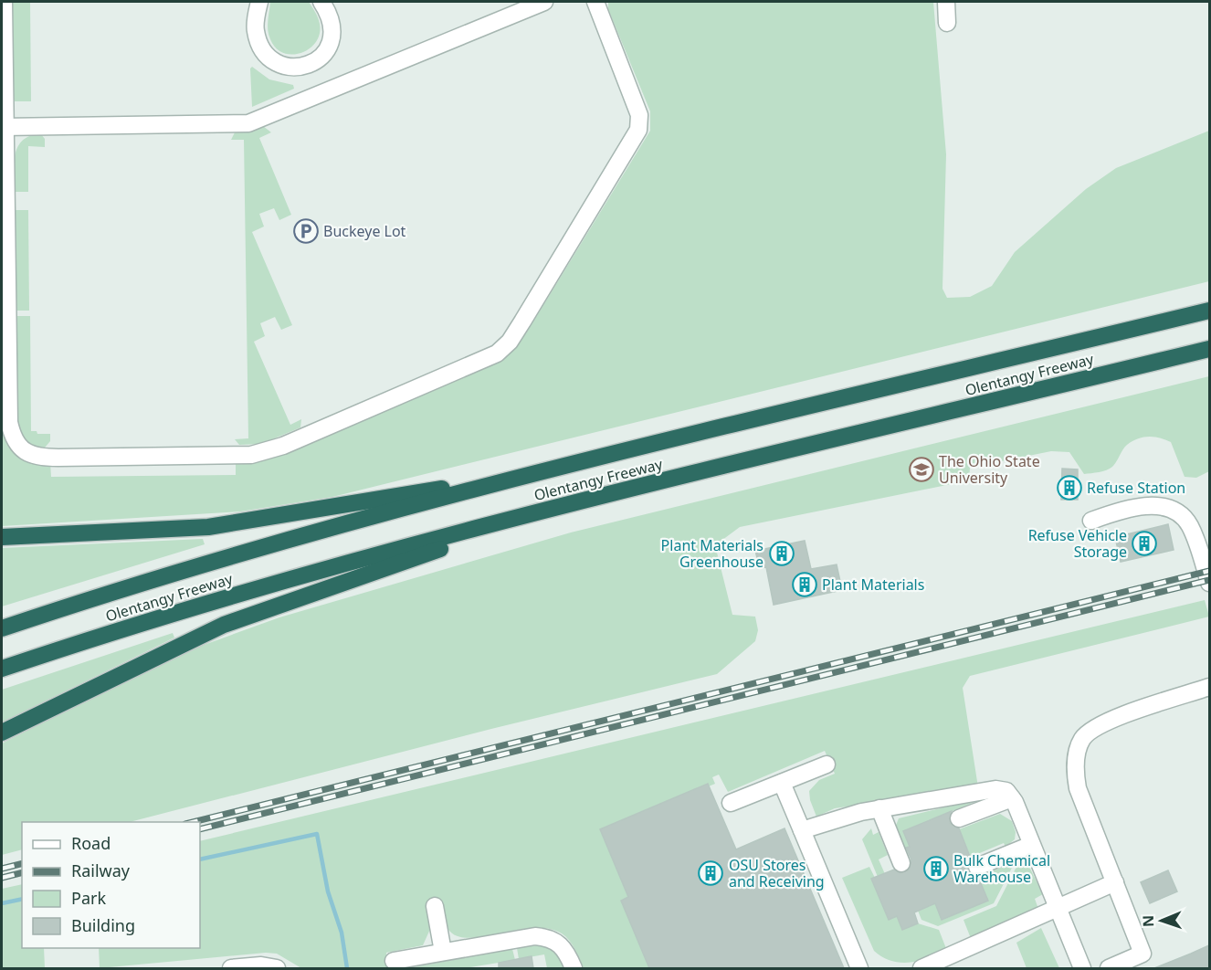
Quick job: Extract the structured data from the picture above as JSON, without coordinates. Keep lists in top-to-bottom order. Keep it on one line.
{"streets":{"highway":["Olentangy Freeway"]},"places":{"parking":["Buckeye Lot"],"school or university":["The Ohio State University"],"building":["Refuse Station","Refuse Vehicle Storage","Plant Materials Greenhouse","Plant Materials","Bulk Chemical Warehouse","OSU Stores and Receiving"]},"legend":["Road","Railway","Park","Building"],"north":"left"}
